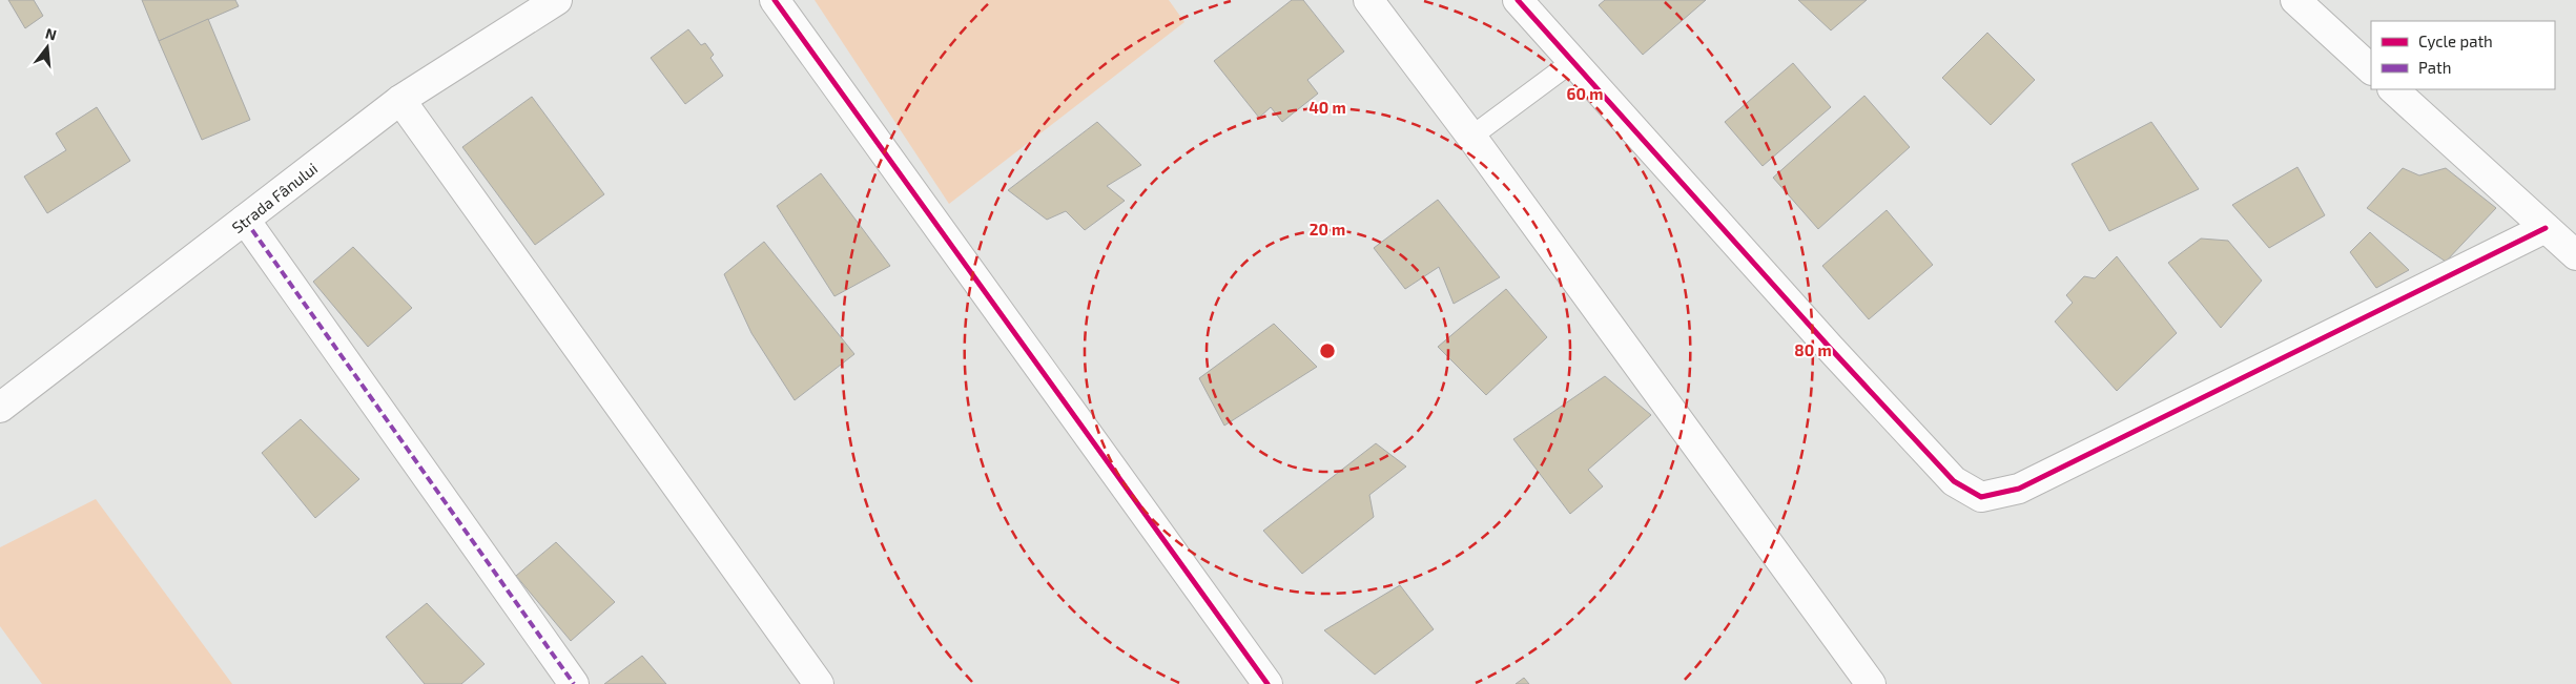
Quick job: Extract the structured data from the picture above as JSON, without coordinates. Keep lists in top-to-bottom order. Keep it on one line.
{"streets":{"street":["Strada Fânului"]},"legend":["Cycle path","Path"],"north":"top","rings":["60 m","40 m","20 m","80 m"]}
